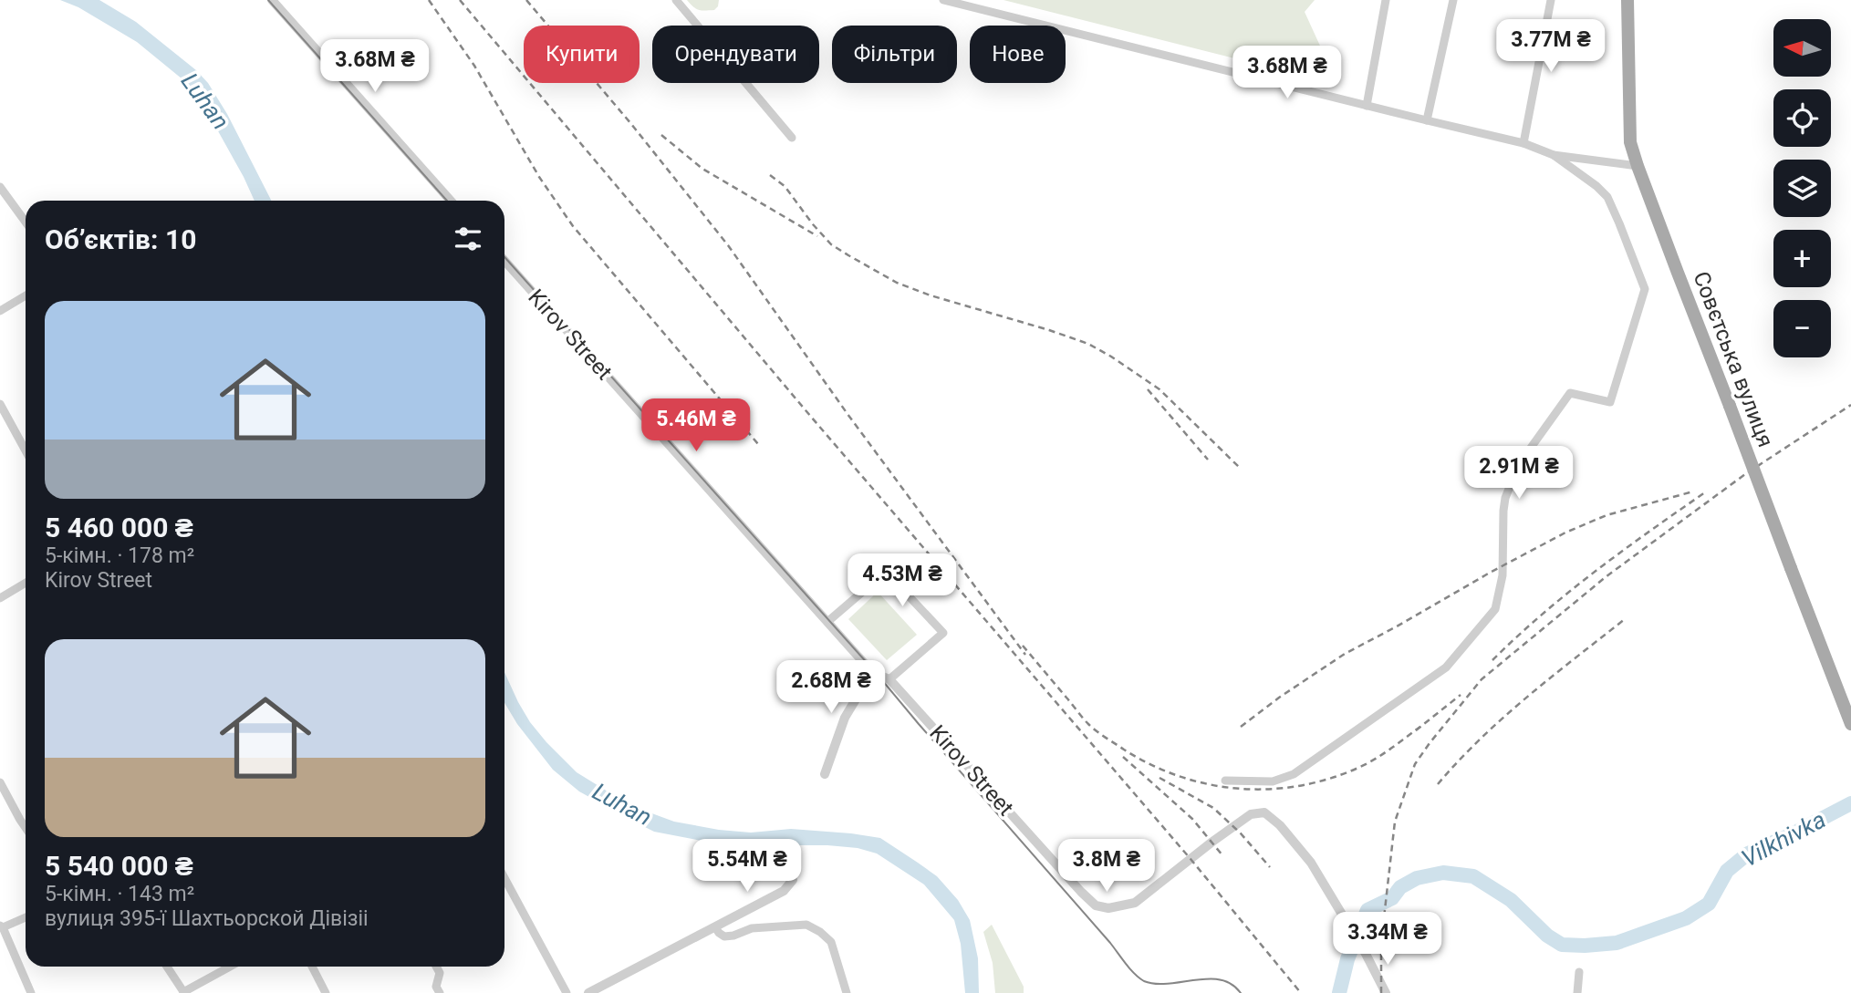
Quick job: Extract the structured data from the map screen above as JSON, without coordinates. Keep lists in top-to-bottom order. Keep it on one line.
{"streets":{"main road":["Совєтська вулиця"],"street":["Kirov Street"]},"water":["Luhan","Vilkhivka"],"north":"left","page":{"map_buttons":["+","−"],"price":["3.77M ₴","3.68M ₴","3.68M ₴","5.46M ₴","2.91M ₴","4.53M ₴","2.68M ₴","5.54M ₴","3.8M ₴","3.34M ₴"],"chip":["Купити","Орендувати","Фільтри","Нове"],"heading":"Об’єктів: 10","list":[{"name":"5 460 000 ₴","note":"5-кімн. · 178 m² · Kirov Street"},{"name":"5 540 000 ₴","note":"5-кімн. · 143 m² · вулиця 395-ї Шахтьорской Дівізіі"}]}}
